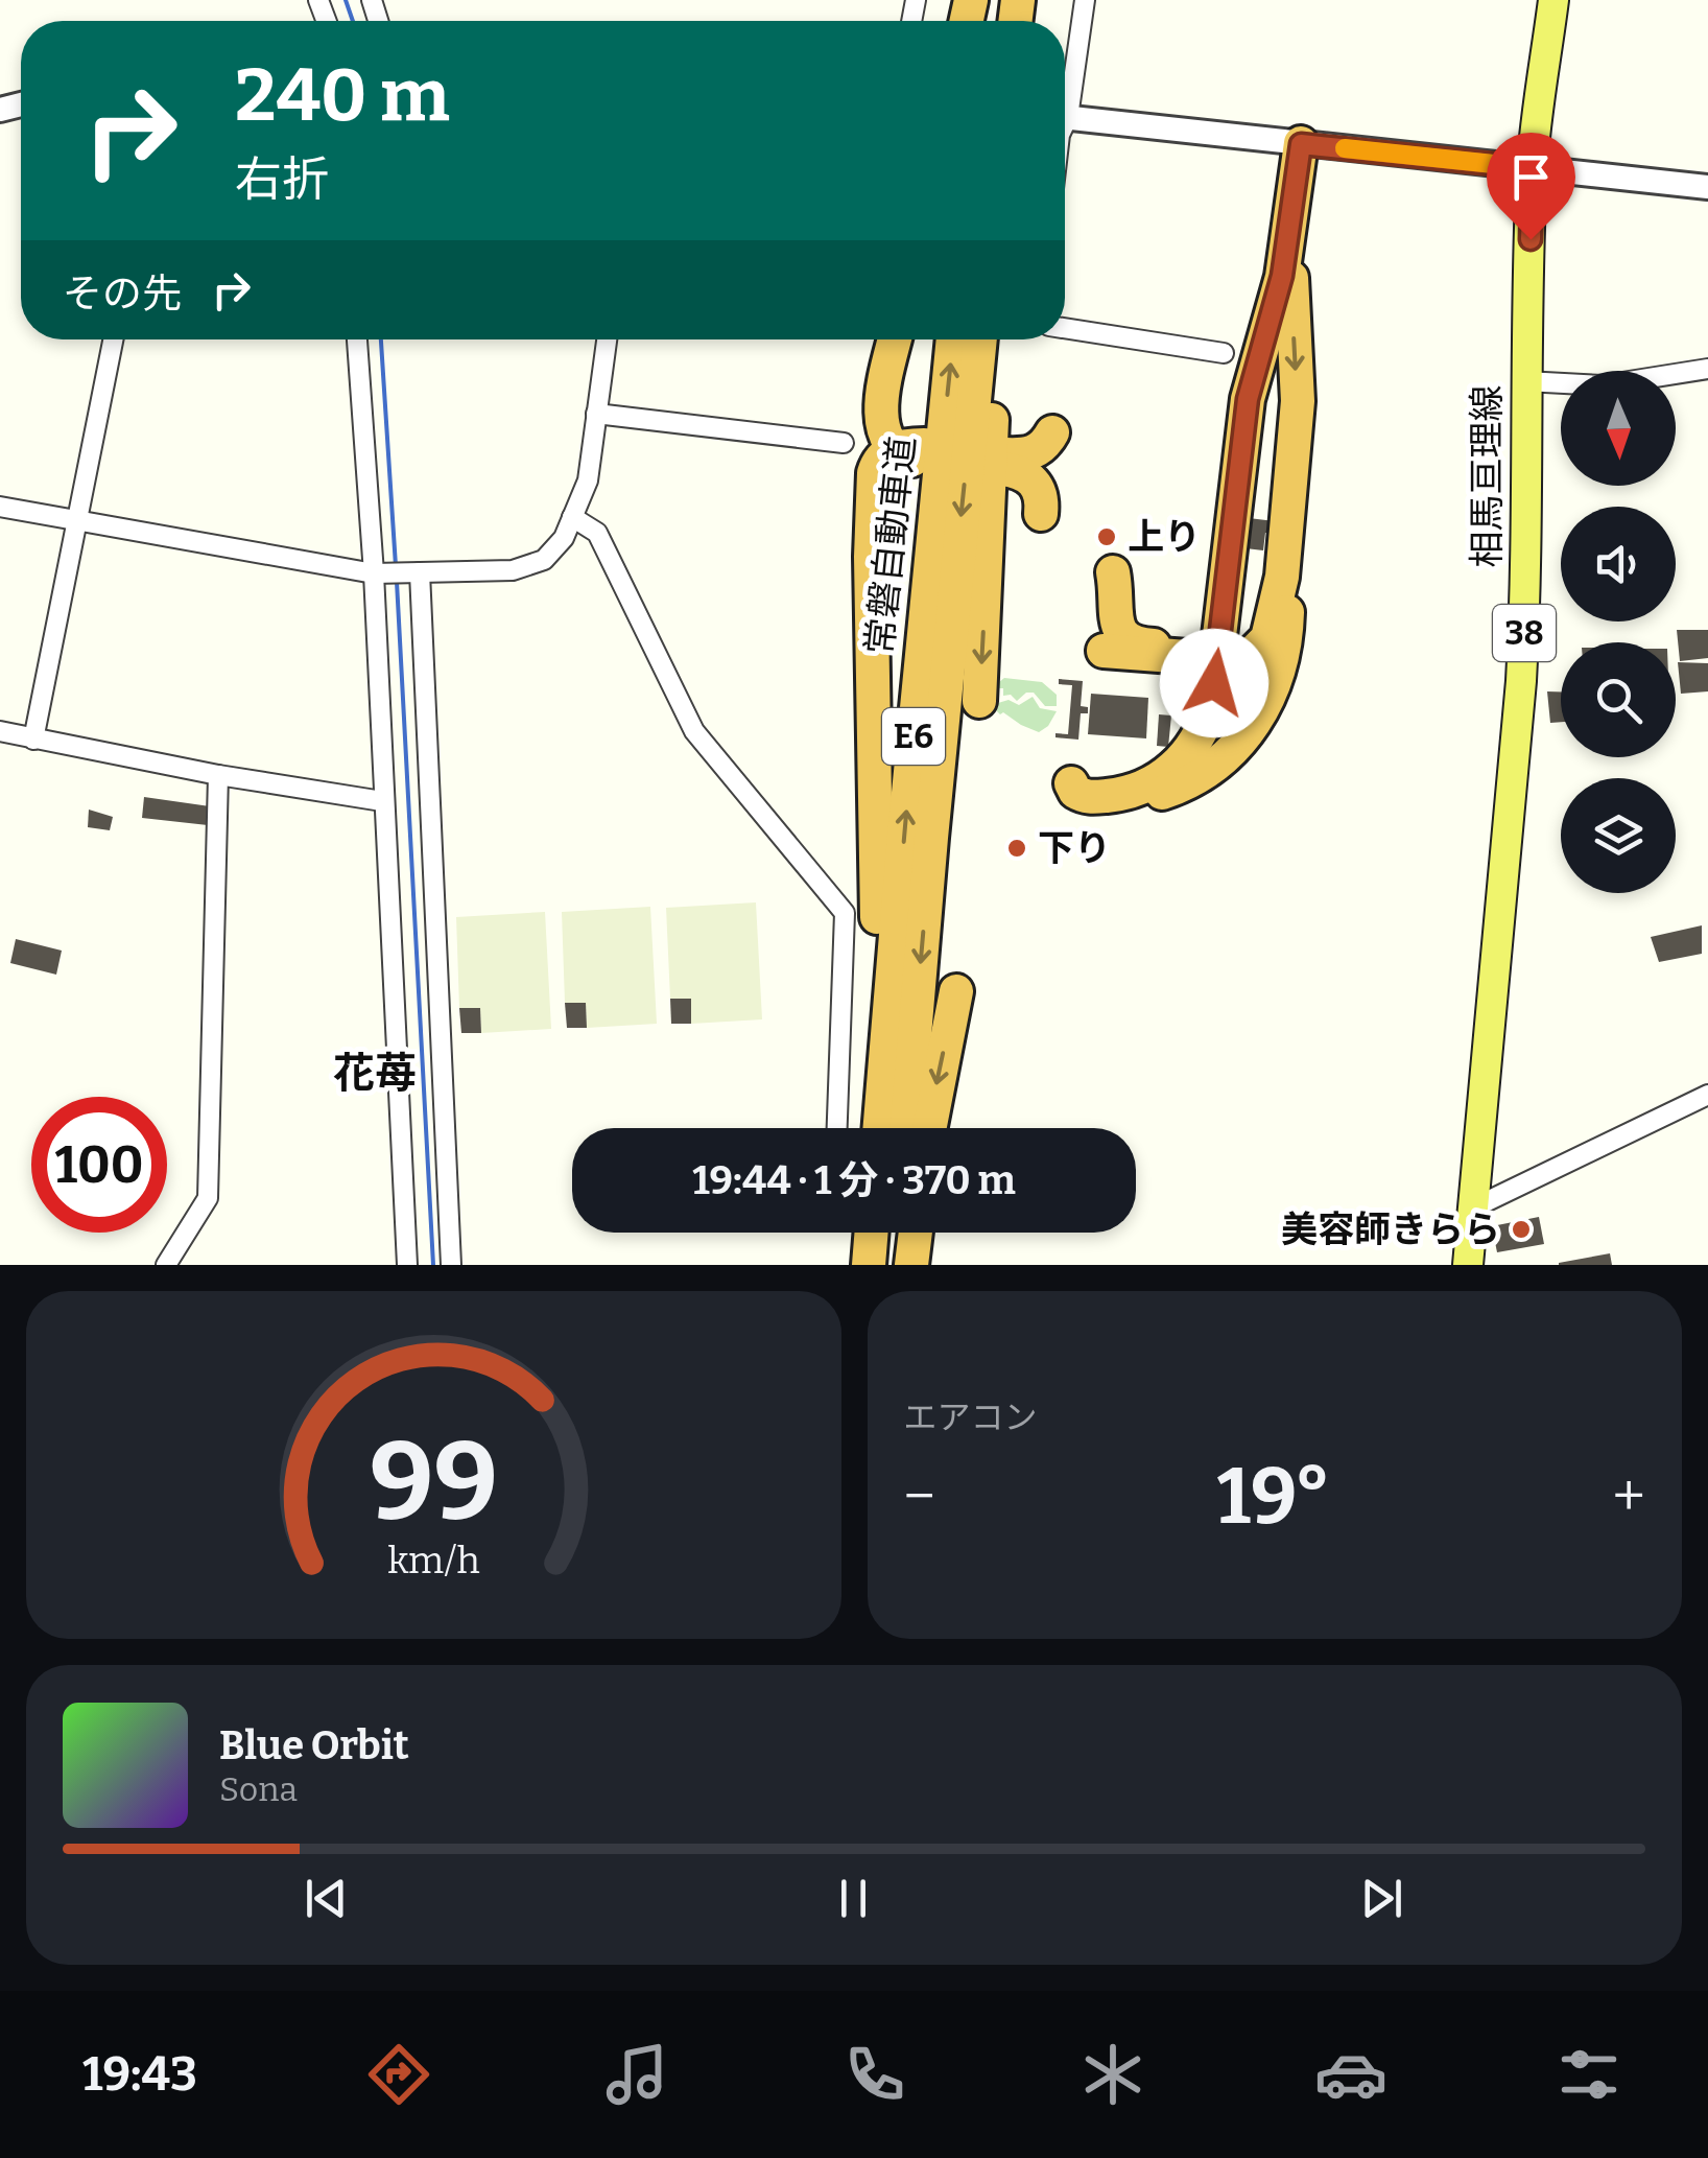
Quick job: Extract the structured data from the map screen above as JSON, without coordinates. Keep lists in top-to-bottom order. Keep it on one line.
{"streets":{"highway":["常磐自動車道","E6"],"main road":["相馬亘理線","38"]},"districts":["花苺"],"places":["上り","下り","美容師きらら"],"north":"bottom","page":{"turn":["240 m","右折"],"then":"その先","limit":"100","trip":"19:44 · 1 分 · 370 m","tile":"エアコン","heat":["−","19°","+"],"song":["Blue Orbit","Sona"],"tabs":"19:43","gauge":["99","km/h"]}}
